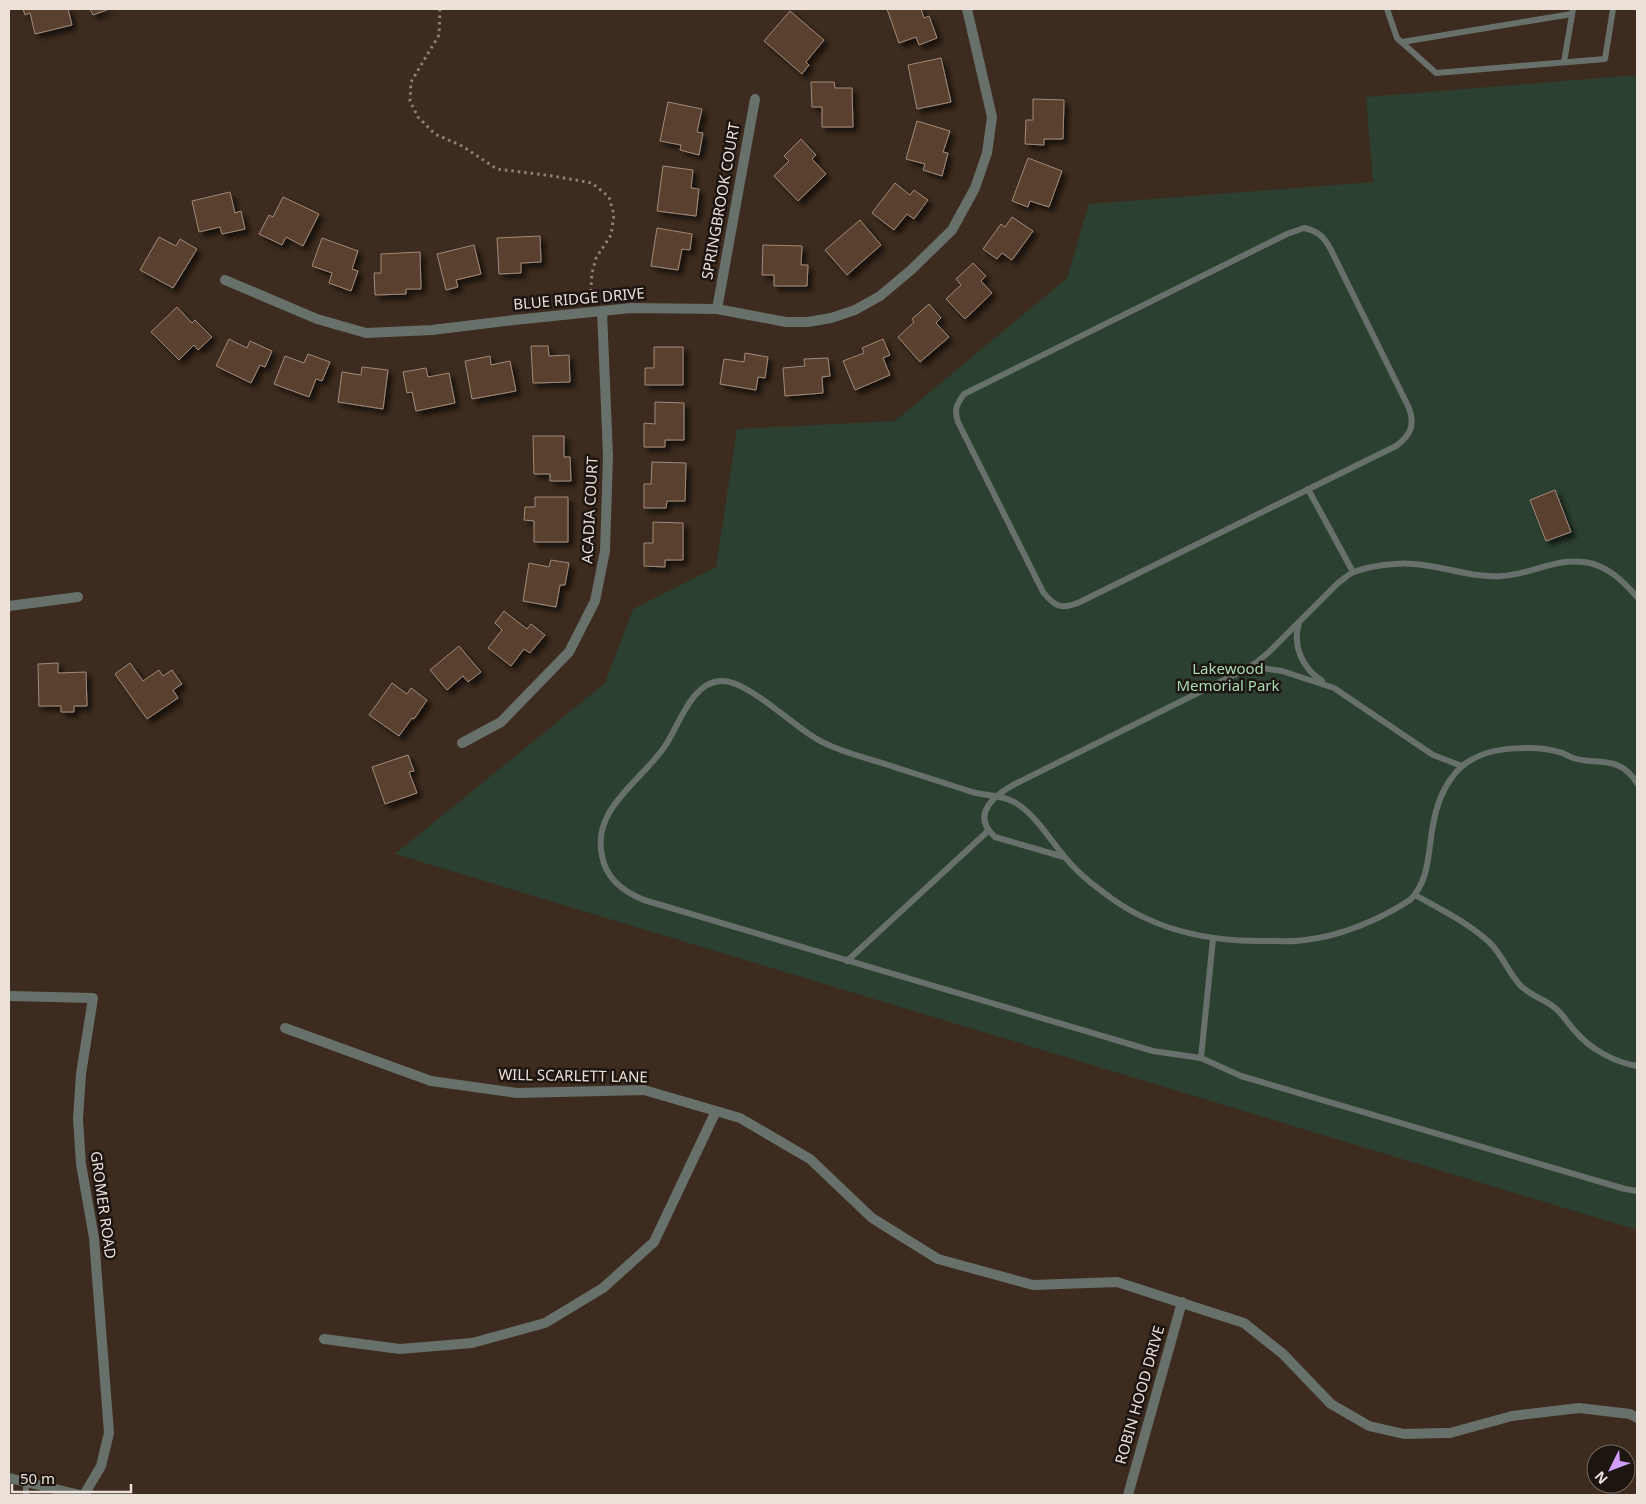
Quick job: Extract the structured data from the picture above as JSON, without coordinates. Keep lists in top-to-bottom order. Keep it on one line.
{"streets":{"street":["SPRINGBROOK COURT","BLUE RIDGE DRIVE","ACADIA COURT","WILL SCARLETT LANE","GROMER ROAD","ROBIN HOOD DRIVE"]},"crossings":[["SPRINGBROOK COURT","BLUE RIDGE DRIVE"],["BLUE RIDGE DRIVE","ACADIA COURT"],["WILL SCARLETT LANE","ROBIN HOOD DRIVE"]],"parks":["Lakewood Memorial Park"],"scale_bar":"50 m","north":"bottom left"}
